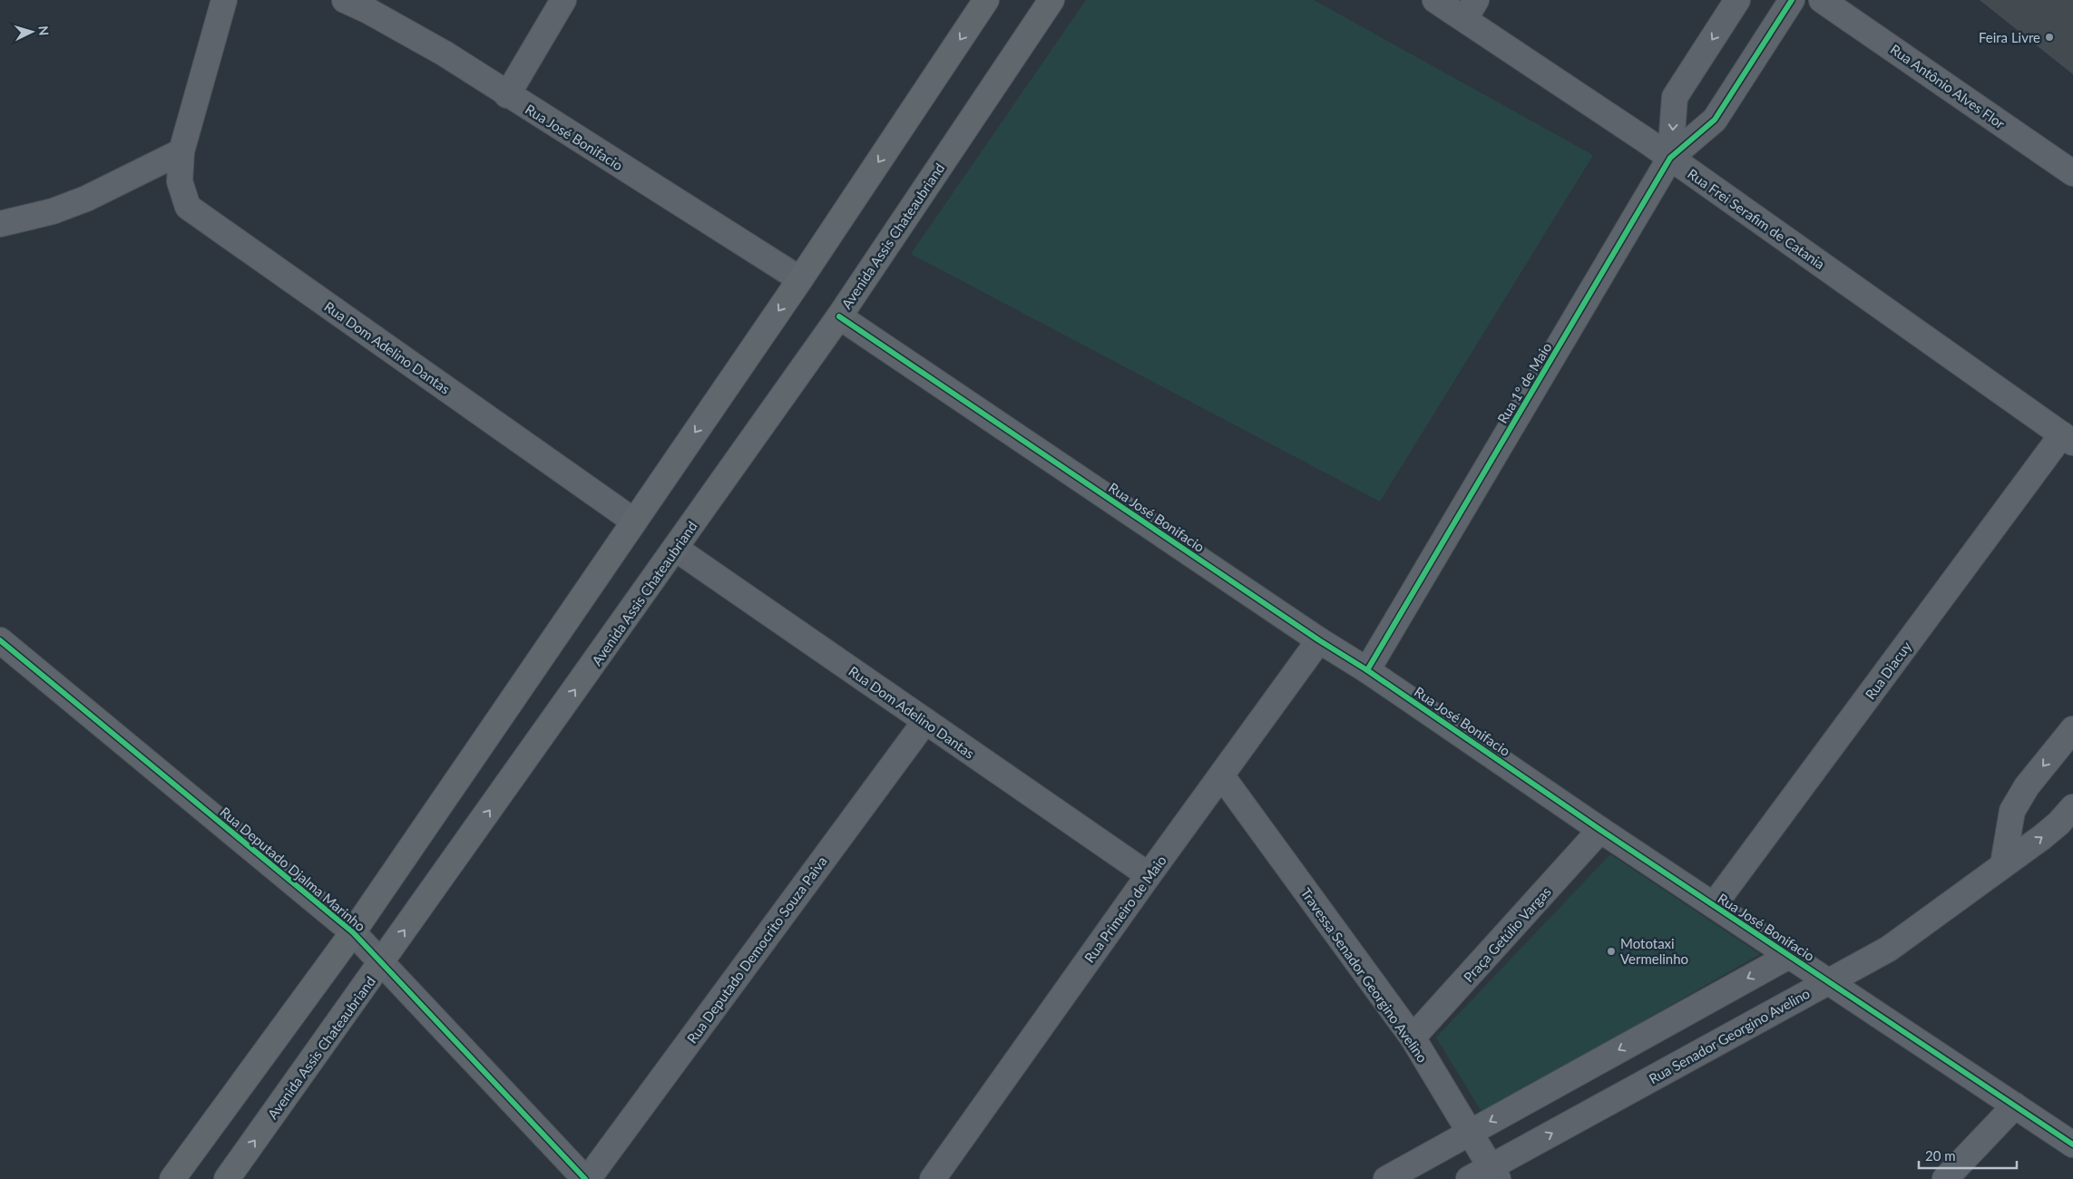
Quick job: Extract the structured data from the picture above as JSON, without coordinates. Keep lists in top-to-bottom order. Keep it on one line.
{"streets":{"main road":["Avenida Assis Chateaubriand"],"street":["Rua Antônio Alves Flor","Rua José Bonifacio","Rua Frei Serafim de Catania","Rua Dom Adelino Dantas","Rua 1º de Maio","Rua Diacuy","Rua Deputado Djalma Marinho","Rua Primeiro de Maio","Praça Getúlio Vargas","Rua Deputado Democrito Souza Paiva","Travessa Senador Georgino Avelino","Rua Senador Georgino Avelino"]},"crossings":[["Rua José Bonifacio","Avenida Assis Chateaubriand"],["Rua José Bonifacio","Rua 1º de Maio"],["Rua José Bonifacio","Rua Diacuy"],["Rua José Bonifacio","Rua Primeiro de Maio"],["Rua José Bonifacio","Praça Getúlio Vargas"],["Rua José Bonifacio","Rua Senador Georgino Avelino"],["Rua Frei Serafim de Catania","Rua 1º de Maio"],["Rua Frei Serafim de Catania","Rua Diacuy"],["Avenida Assis Chateaubriand","Rua Dom Adelino Dantas"],["Avenida Assis Chateaubriand","Rua Deputado Djalma Marinho"],["Rua Dom Adelino Dantas","Rua Primeiro de Maio"],["Rua Dom Adelino Dantas","Rua Deputado Democrito Souza Paiva"],["Rua Deputado Djalma Marinho","Rua Deputado Democrito Souza Paiva"],["Rua Primeiro de Maio","Travessa Senador Georgino Avelino"],["Praça Getúlio Vargas","Travessa Senador Georgino Avelino"],["Travessa Senador Georgino Avelino","Rua Senador Georgino Avelino"]],"places":["Feira Livre","Mototaxi Vermelinho"],"scale_bar":"20 m","north":"right"}
